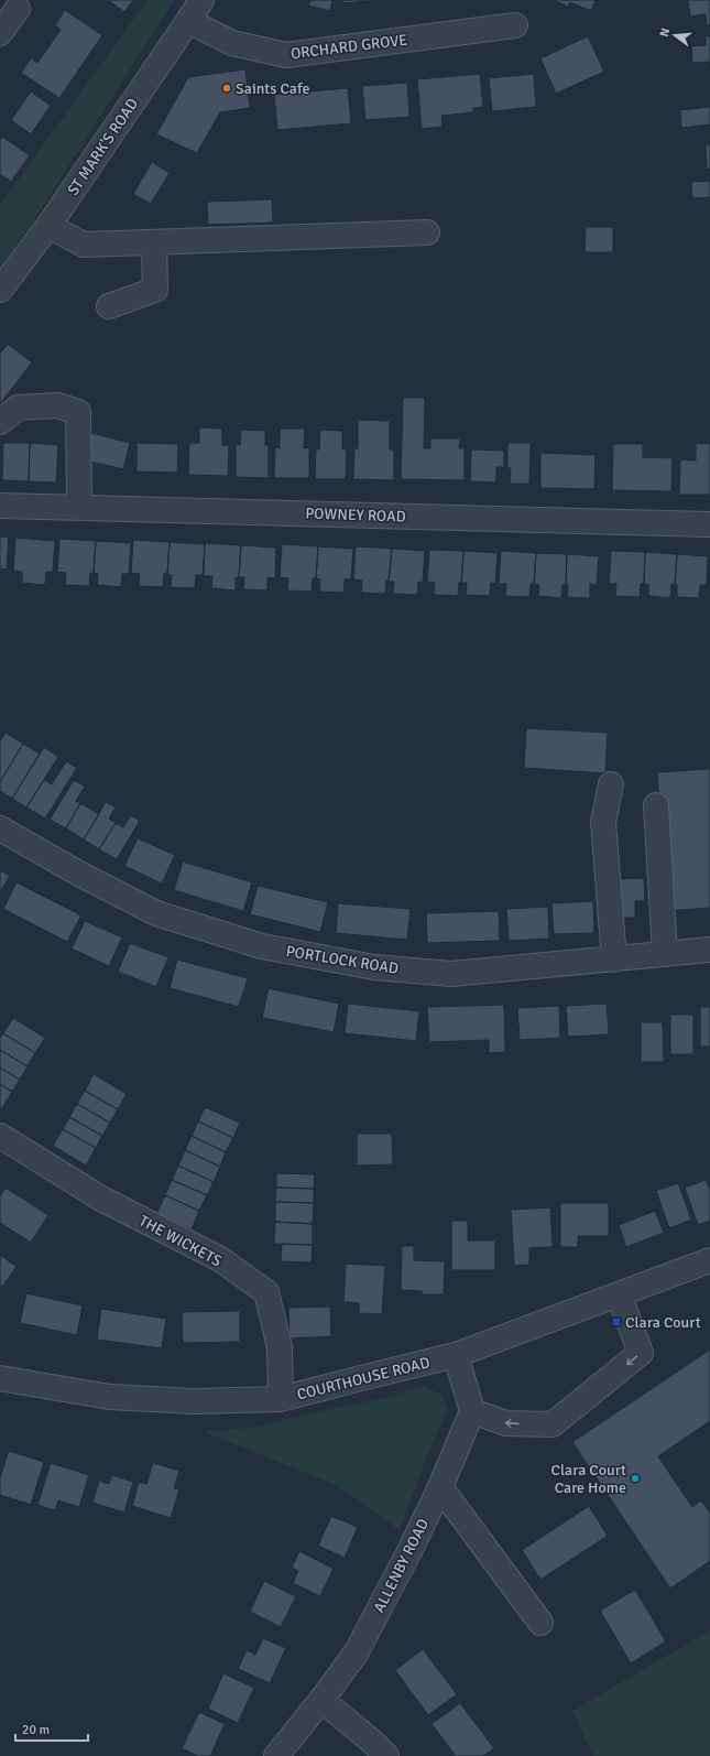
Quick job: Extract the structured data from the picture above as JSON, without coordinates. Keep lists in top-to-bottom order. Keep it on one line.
{"streets":{"street":["ORCHARD GROVE","ST MARK'S ROAD","POWNEY ROAD","PORTLOCK ROAD","THE WICKETS","COURTHOUSE ROAD","ALLENBY ROAD"]},"crossings":[["ORCHARD GROVE","ST MARK'S ROAD"],["THE WICKETS","COURTHOUSE ROAD"]],"places":{"other":["Saints Cafe","Clara Court Care Home"],"transit":["Clara Court"]},"scale_bar":"20 m","north":"left"}
